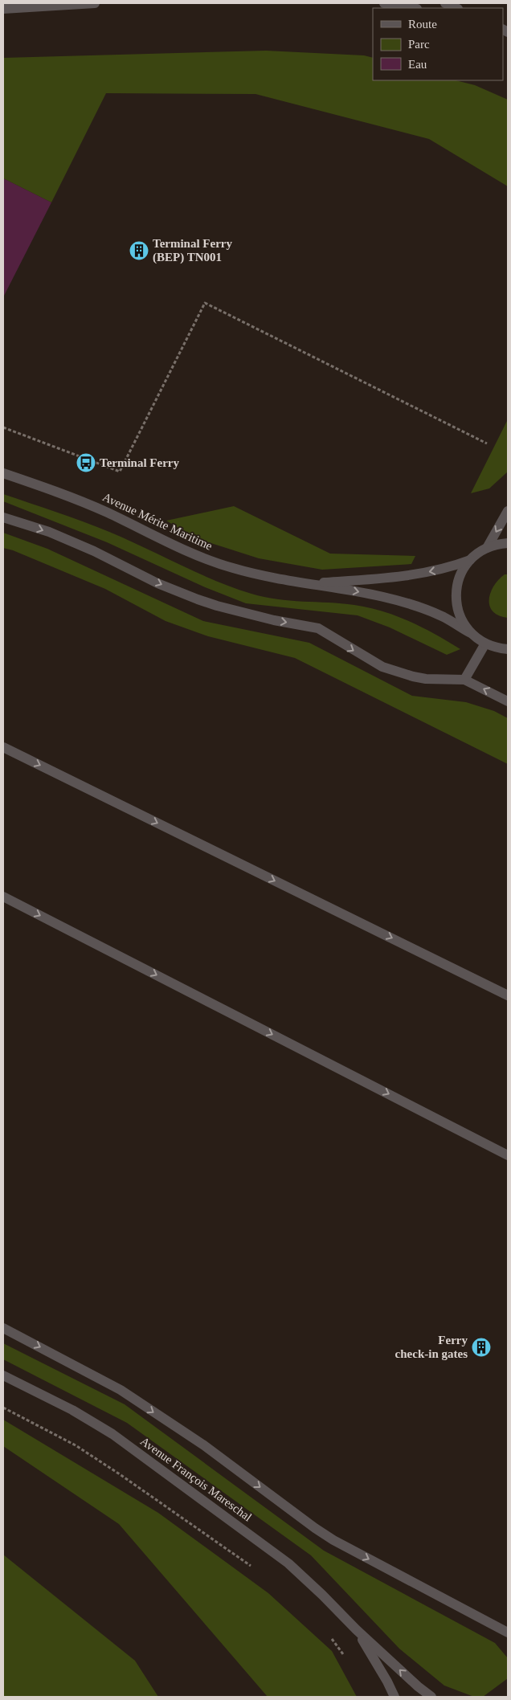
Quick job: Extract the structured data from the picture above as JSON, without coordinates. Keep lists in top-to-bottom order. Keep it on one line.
{"streets":{"street":["Avenue Mérite Maritime","Avenue François Mareschal"]},"places":{"building":["Terminal Ferry (BEP) TN001","Ferry check-in gates"],"bus stop":["Terminal Ferry"]},"legend":["Route","Parc","Eau"]}
